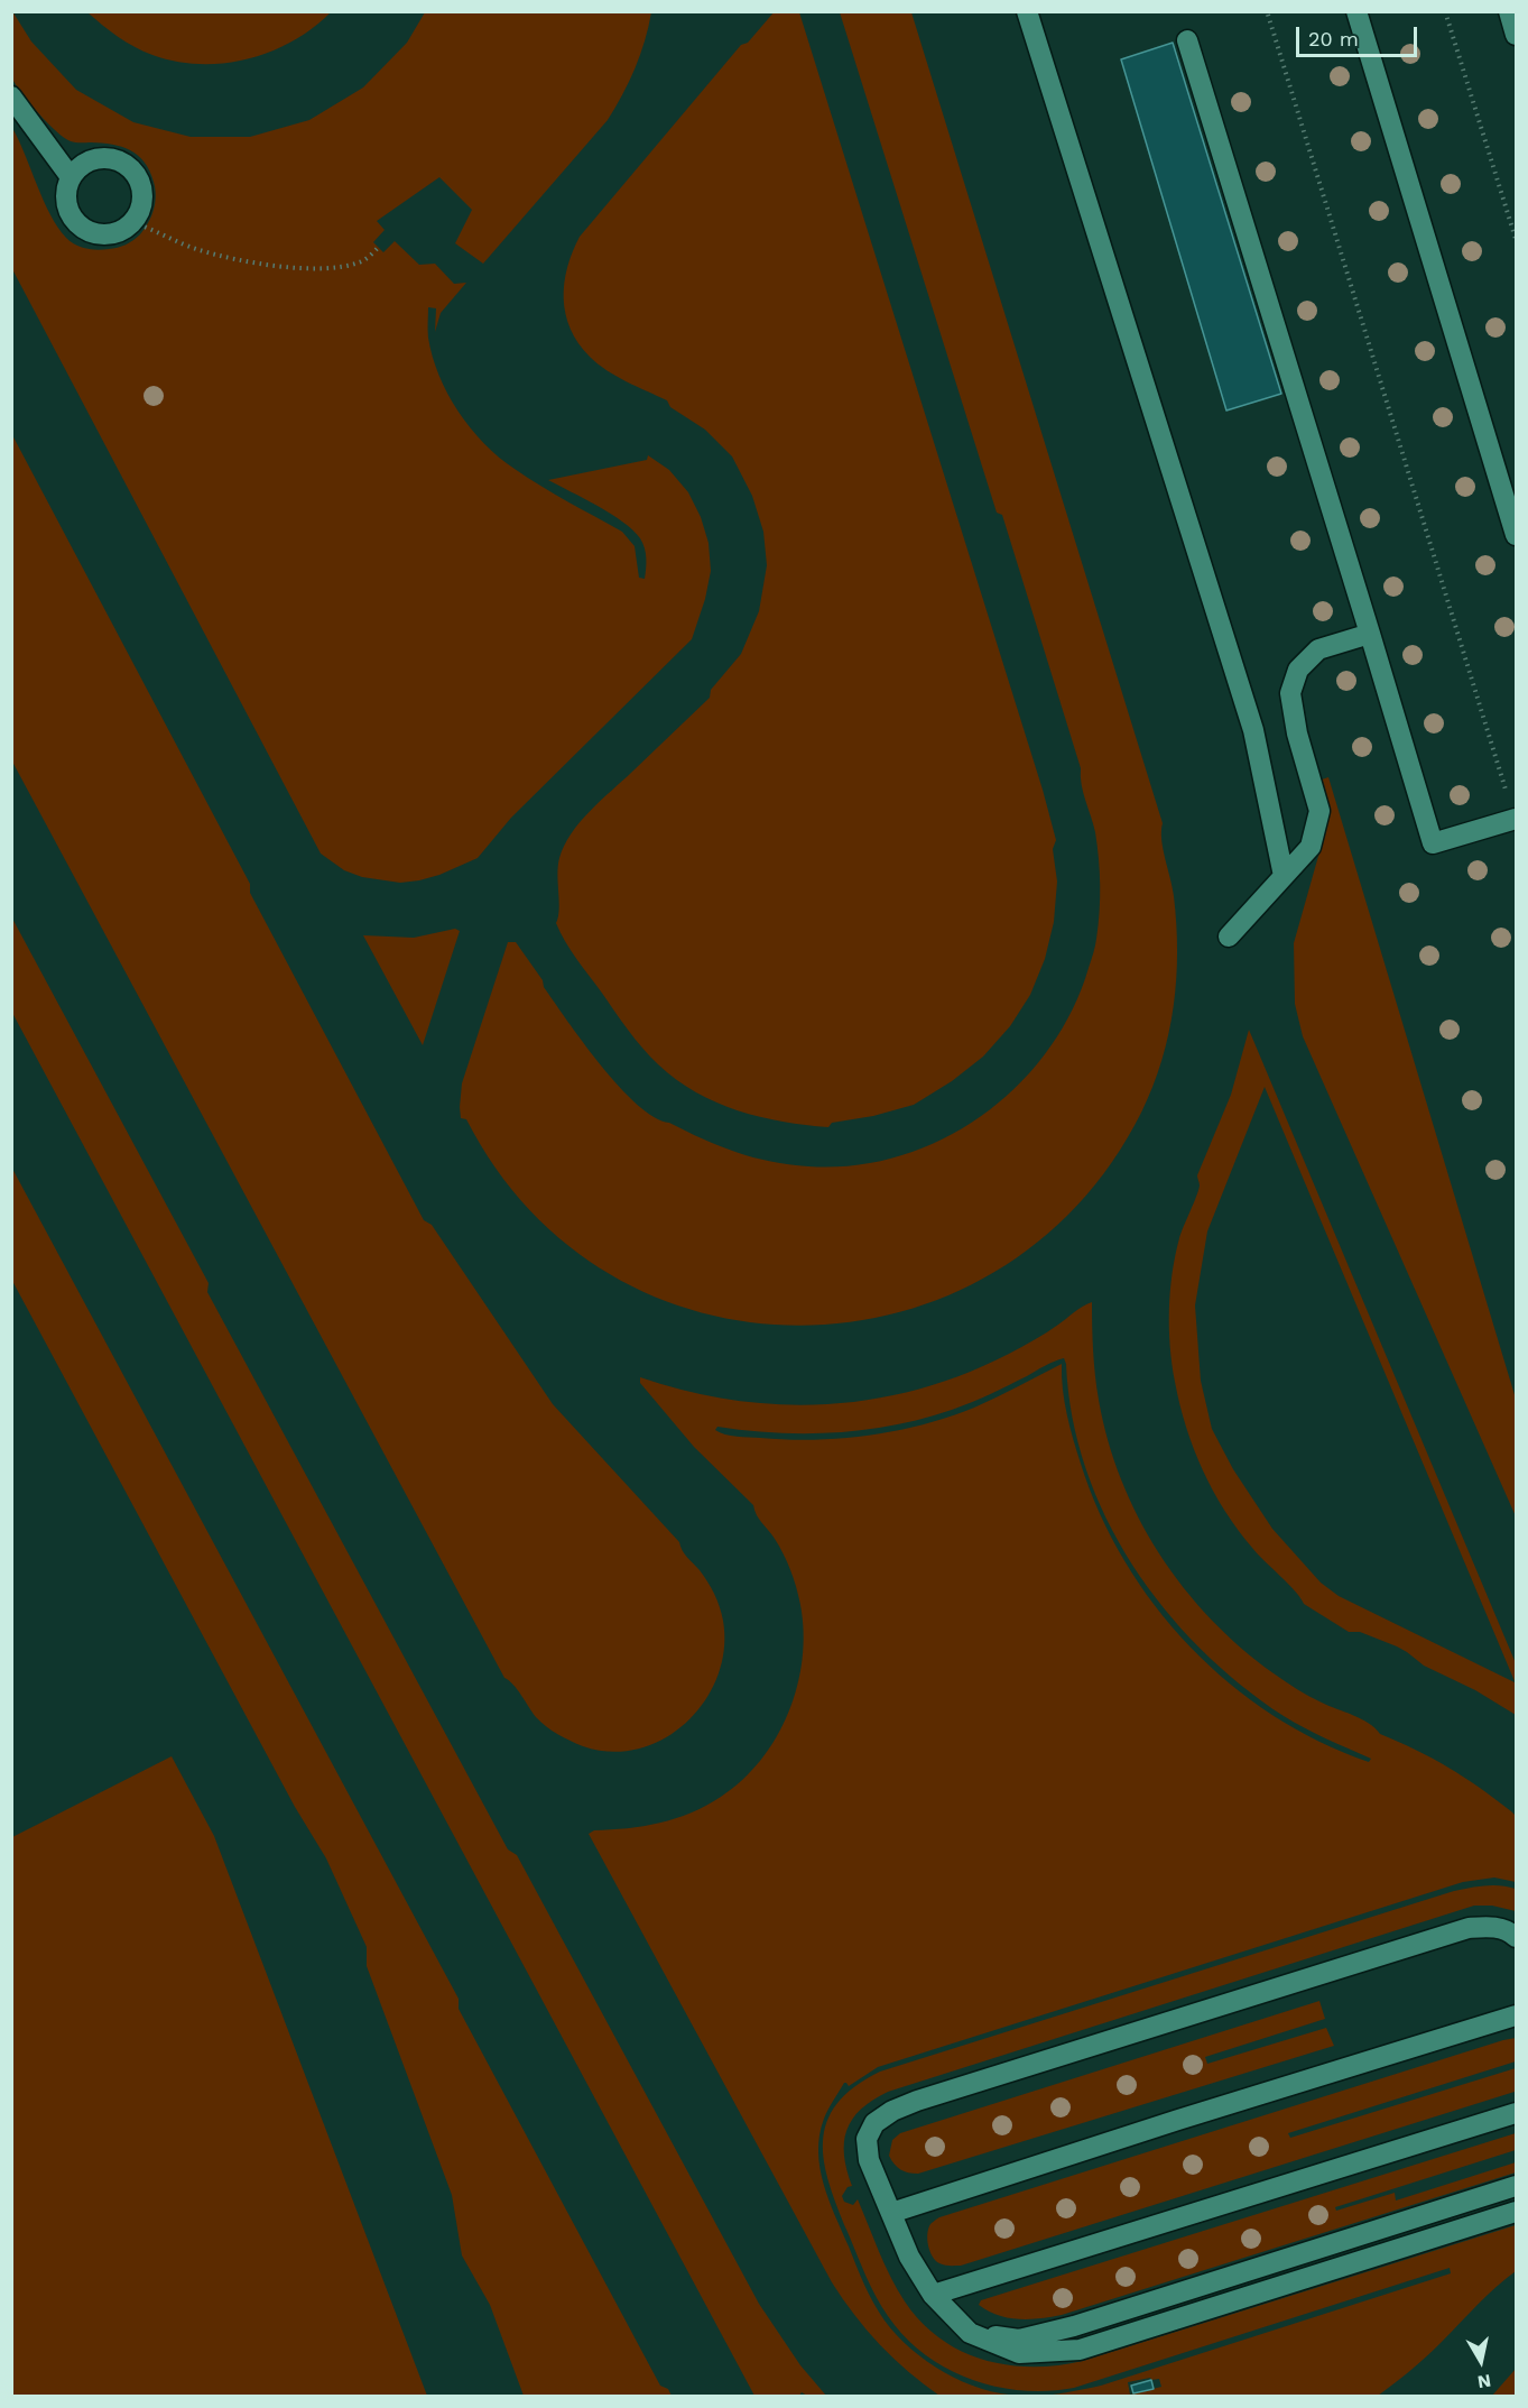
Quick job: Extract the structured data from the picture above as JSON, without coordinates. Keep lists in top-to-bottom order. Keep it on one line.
{"scale_bar":"20 m","north":"bottom"}
